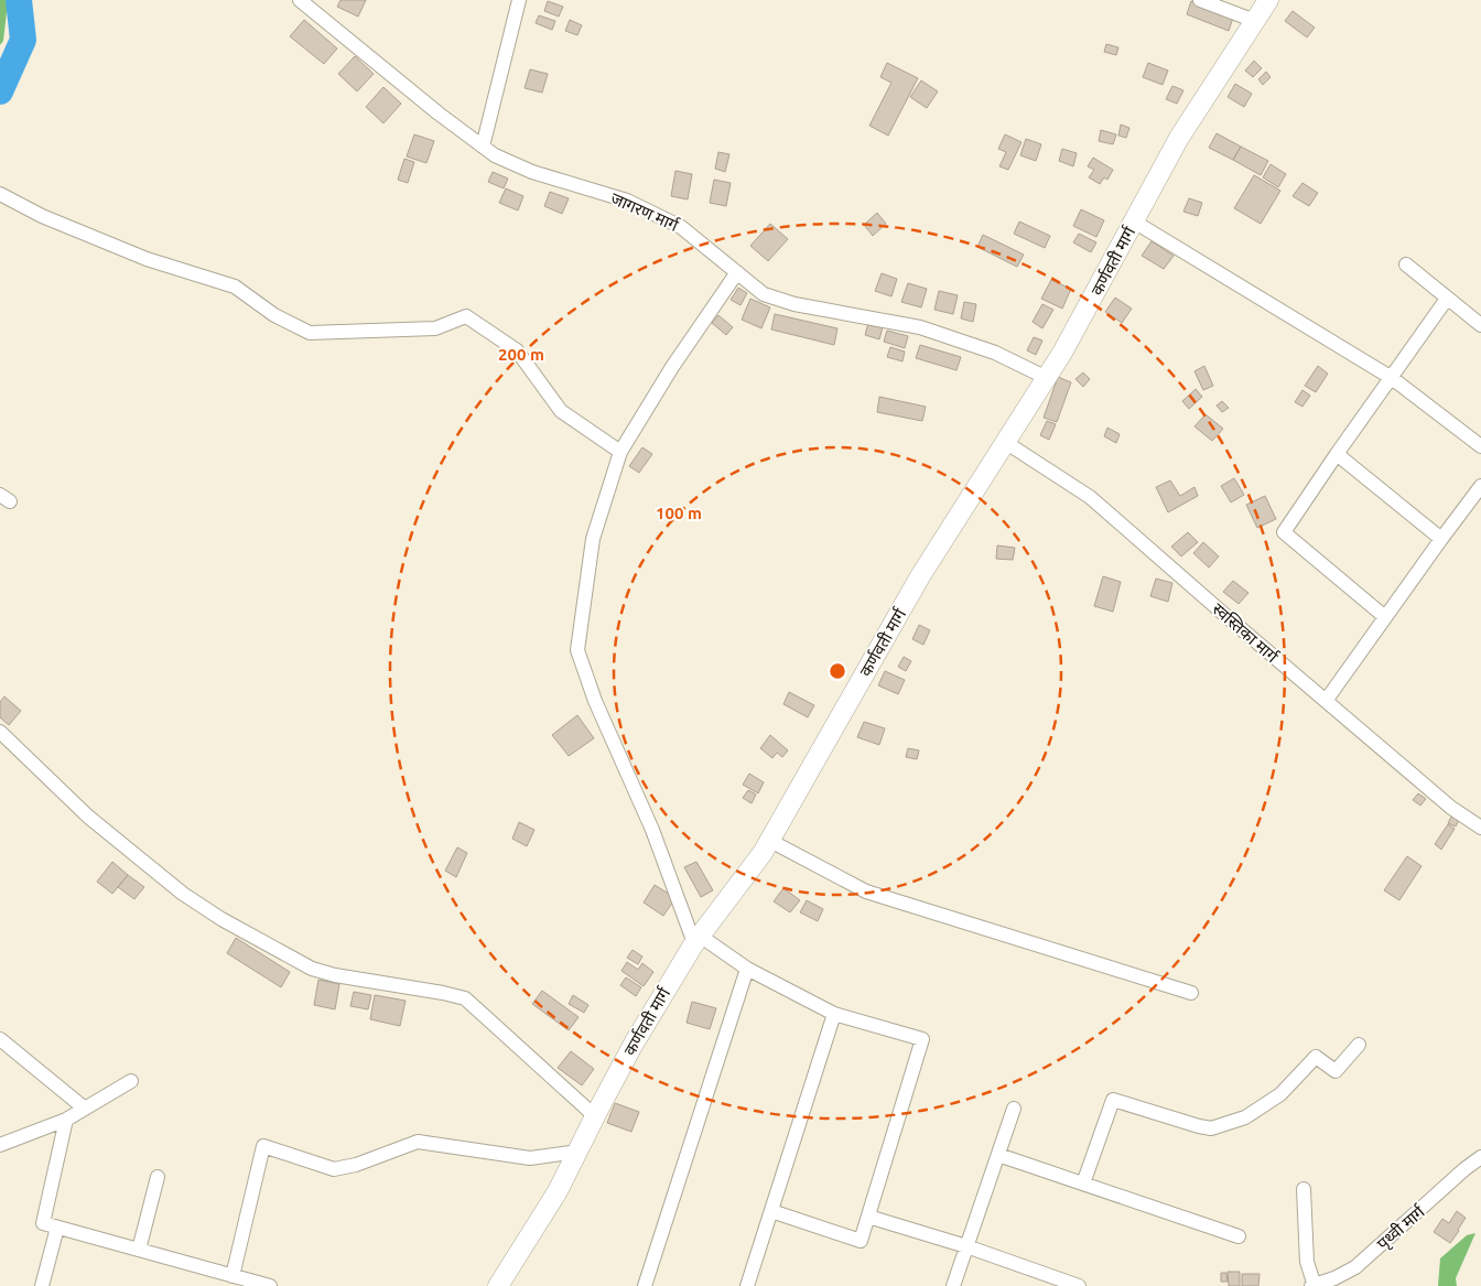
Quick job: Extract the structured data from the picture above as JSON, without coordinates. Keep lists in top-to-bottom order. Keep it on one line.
{"streets":{"main road":["कर्णवती मार्ग"],"street":["जागरण मार्ग","स्वस्तिका मार्ग","पृथ्वी मार्ग"]},"crossings":[["जागरण मार्ग","कर्णवती मार्ग"],["कर्णवती मार्ग","स्वस्तिका मार्ग"]],"rings":["200 m","100 m"]}
